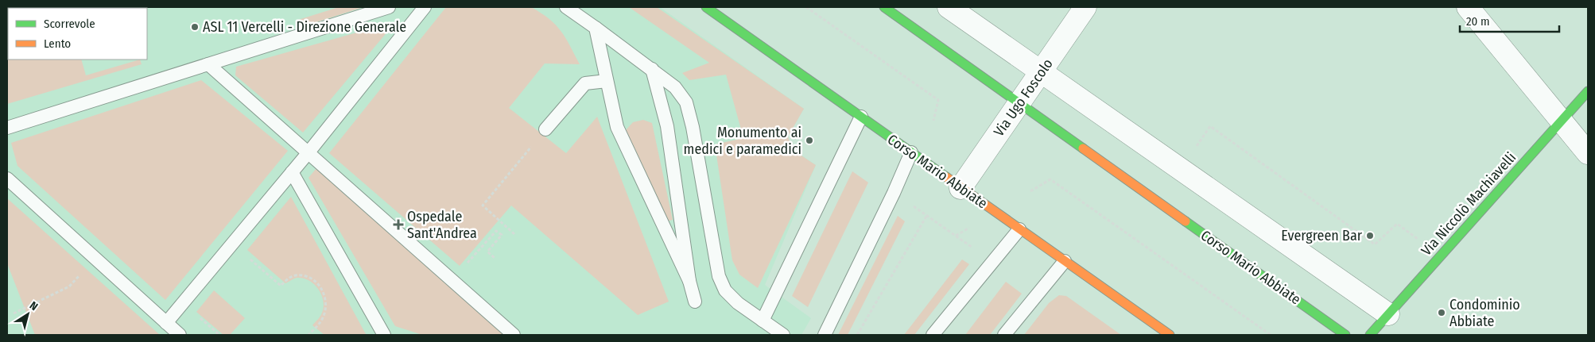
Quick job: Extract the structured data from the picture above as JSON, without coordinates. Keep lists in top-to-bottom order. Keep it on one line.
{"streets":{"street":["Via Ugo Foscolo","Corso Mario Abbiate","Via Niccolò Machiavelli"]},"crossings":[["Via Ugo Foscolo","Corso Mario Abbiate"]],"places":{"other":["ASL 11 Vercelli - Direzione Generale","Monumento ai medici e paramedici","Evergreen Bar","Condominio Abbiate"],"health":["Ospedale Sant'Andrea"]},"legend":["Scorrevole","Lento"],"scale_bar":"20 m","north":"top right"}
